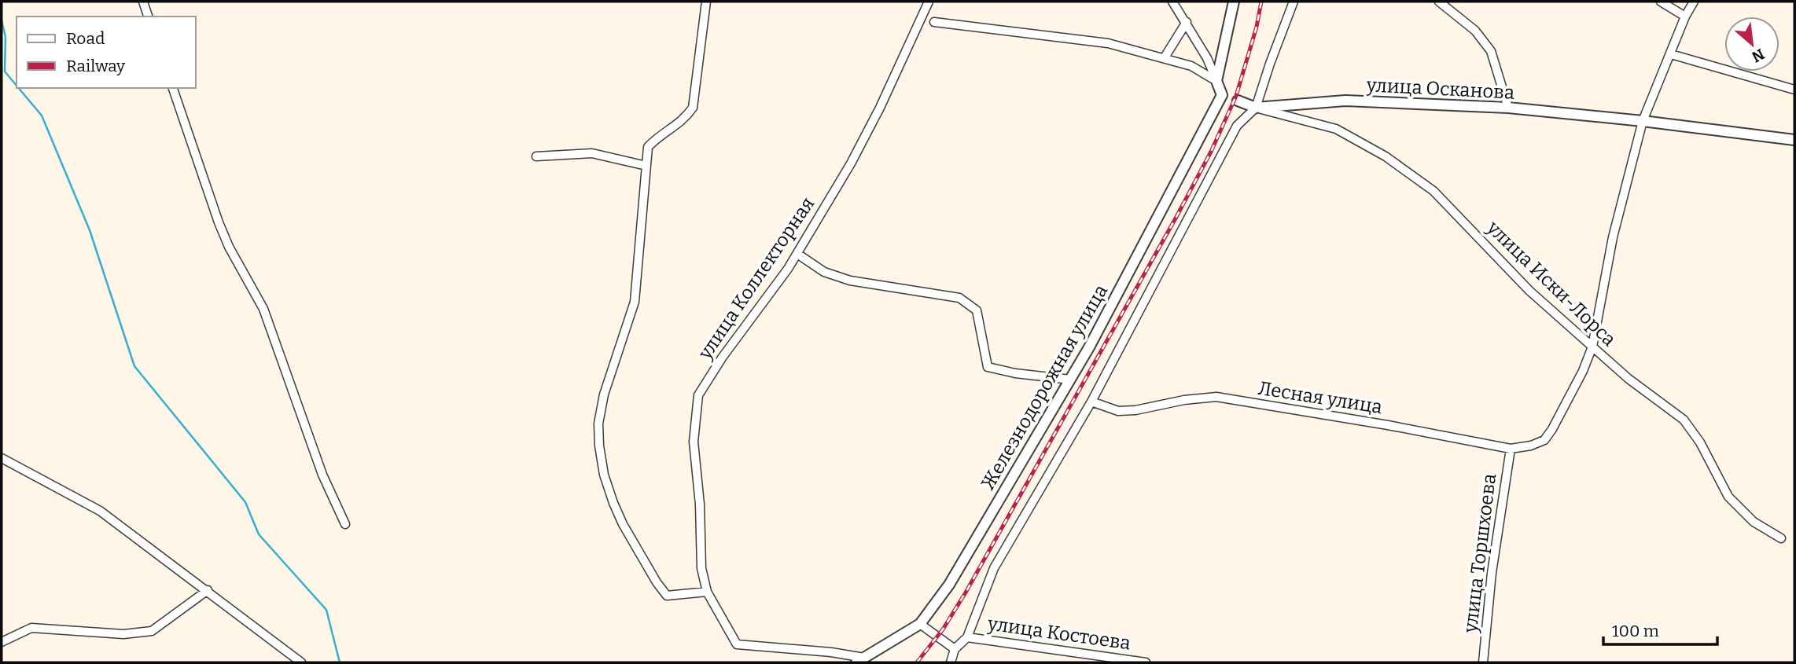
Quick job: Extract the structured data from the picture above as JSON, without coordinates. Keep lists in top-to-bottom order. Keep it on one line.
{"streets":{"street":["улица Осканова","улица Коллекторная","улица Иски-Лорса","Железнодорожная улица","Лесная улица","улица Торшхоева","улица Костоева"]},"crossings":[["улица Осканова","улица Иски-Лорса"],["улица Осканова","Железнодорожная улица"],["улица Коллекторная","Железнодорожная улица"],["улица Иски-Лорса","Лесная улица"],["Лесная улица","улица Торшхоева"]],"legend":["Road","Railway"],"scale_bar":"100 m","north":"bottom right"}
